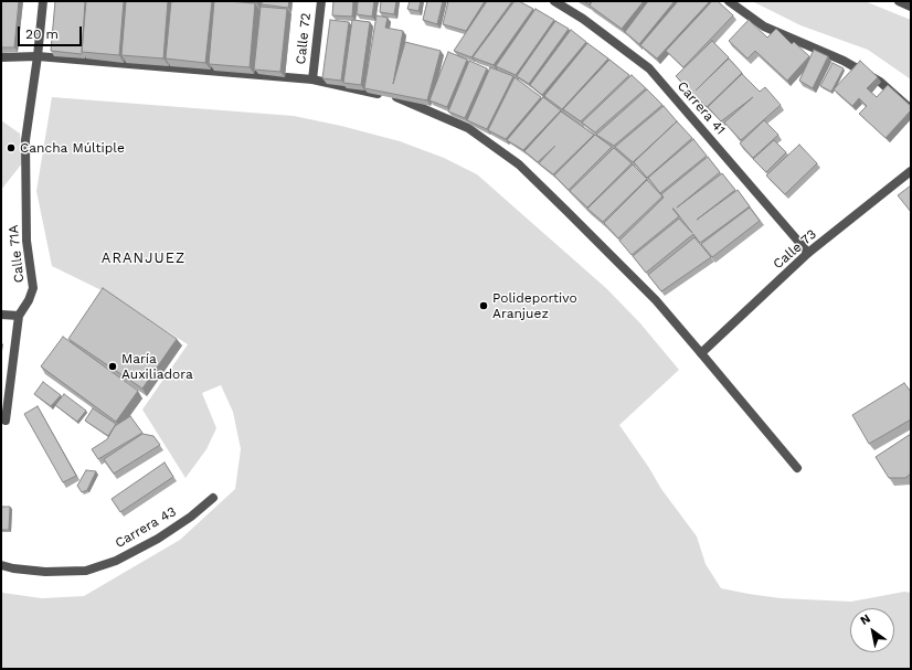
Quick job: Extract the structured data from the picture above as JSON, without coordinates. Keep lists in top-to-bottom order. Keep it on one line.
{"streets":{"street":["Calle 72","Carrera 41","Calle 73","Calle 71A","Carrera 43"]},"crossings":[["Carrera 41","Calle 73"]],"districts":["ARANJUEZ"],"places":["Cancha Múltiple","Polideportivo Aranjuez","María Auxiliadora"],"scale_bar":"20 m","north":"top left"}
